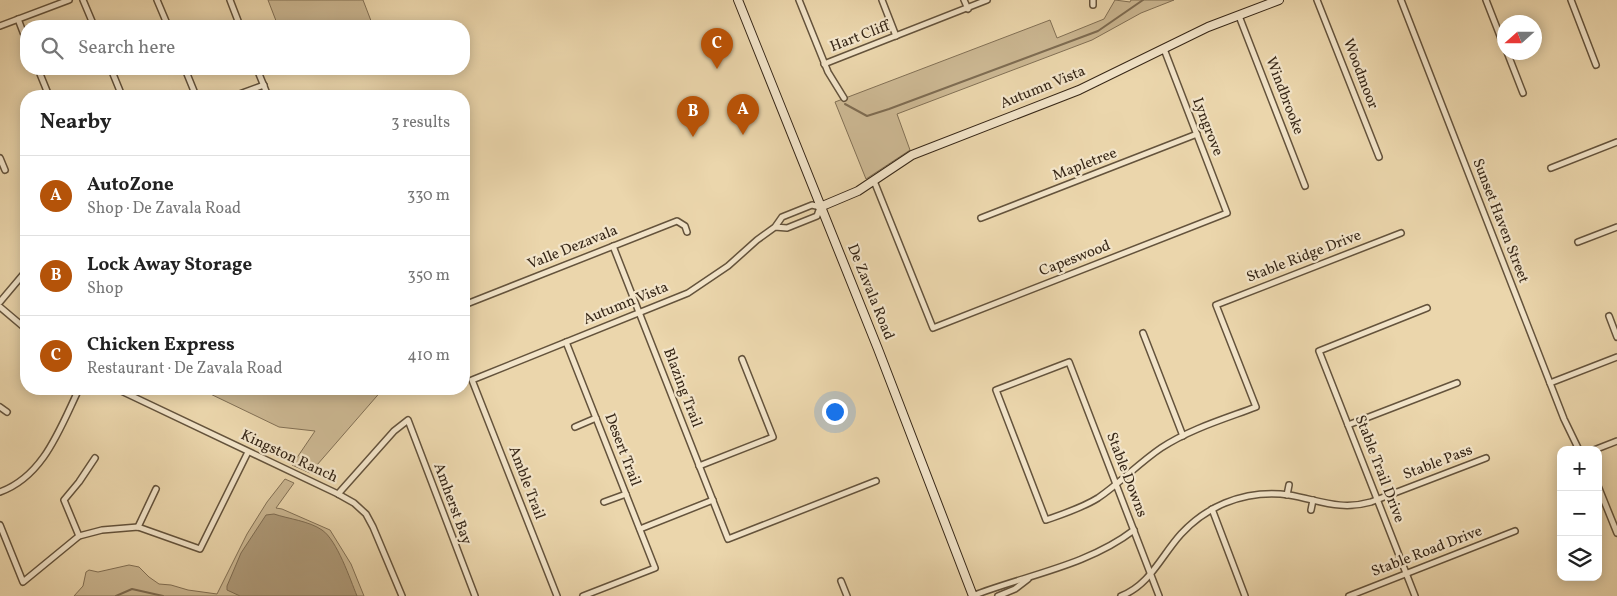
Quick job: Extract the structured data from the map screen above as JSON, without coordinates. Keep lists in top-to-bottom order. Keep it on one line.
{"streets":{"main road":["Autumn Vista","De Zavala Road"],"street":["Hart Cliff","Woodmoor","Windbrooke","Lyngrove","Mapletree","Sunset Haven Street","Valle Dezavala","Stable Ridge Drive","Capeswood","Blazing Trail","Desert Trail","Kingston Ranch","Stable Pass","Stable Trail Drive","Stable Downs","Amble Trail","Amherst Bay","Stable Road Drive"]},"crossings":[["Autumn Vista","Windbrooke"],["Autumn Vista","Lyngrove"],["Autumn Vista","Capeswood"],["Autumn Vista","De Zavala Road"],["Autumn Vista","Blazing Trail"],["Autumn Vista","Desert Trail"],["Autumn Vista","Amble Trail"],["Lyngrove","Mapletree"],["Lyngrove","Capeswood"],["Valle Dezavala","Blazing Trail"],["Kingston Ranch","Amherst Bay"],["Stable Pass","Stable Trail Drive"],["Stable Pass","Stable Downs"],["Stable Trail Drive","Stable Road Drive"]],"north":"left","page":{"search":"Search here","pins":["C","A","B"],"heading":["Nearby","3 results"],"list":[{"mark":"A","name":"AutoZone","note":"Shop · De Zavala Road","value":"330 m"},{"mark":"B","name":"Lock Away Storage","note":"Shop","value":"350 m"},{"mark":"C","name":"Chicken Express","note":"Restaurant · De Zavala Road","value":"410 m"}],"map_buttons":["+","−"]}}
